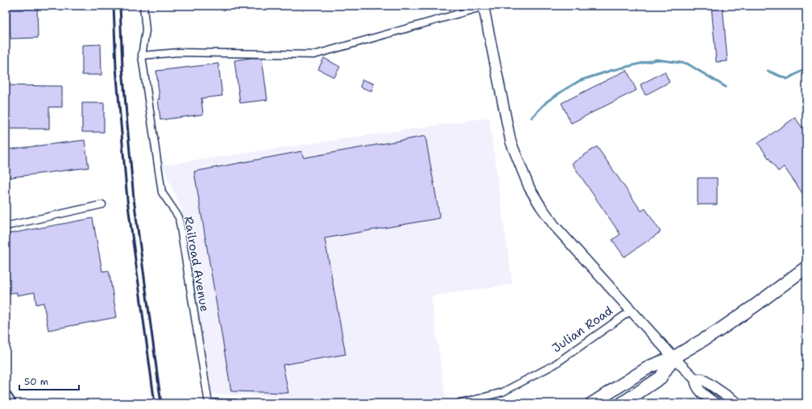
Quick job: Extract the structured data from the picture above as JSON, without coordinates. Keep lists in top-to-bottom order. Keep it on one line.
{"streets":{"street":["Railroad Avenue","Julian Road"]},"scale_bar":"50 m"}
